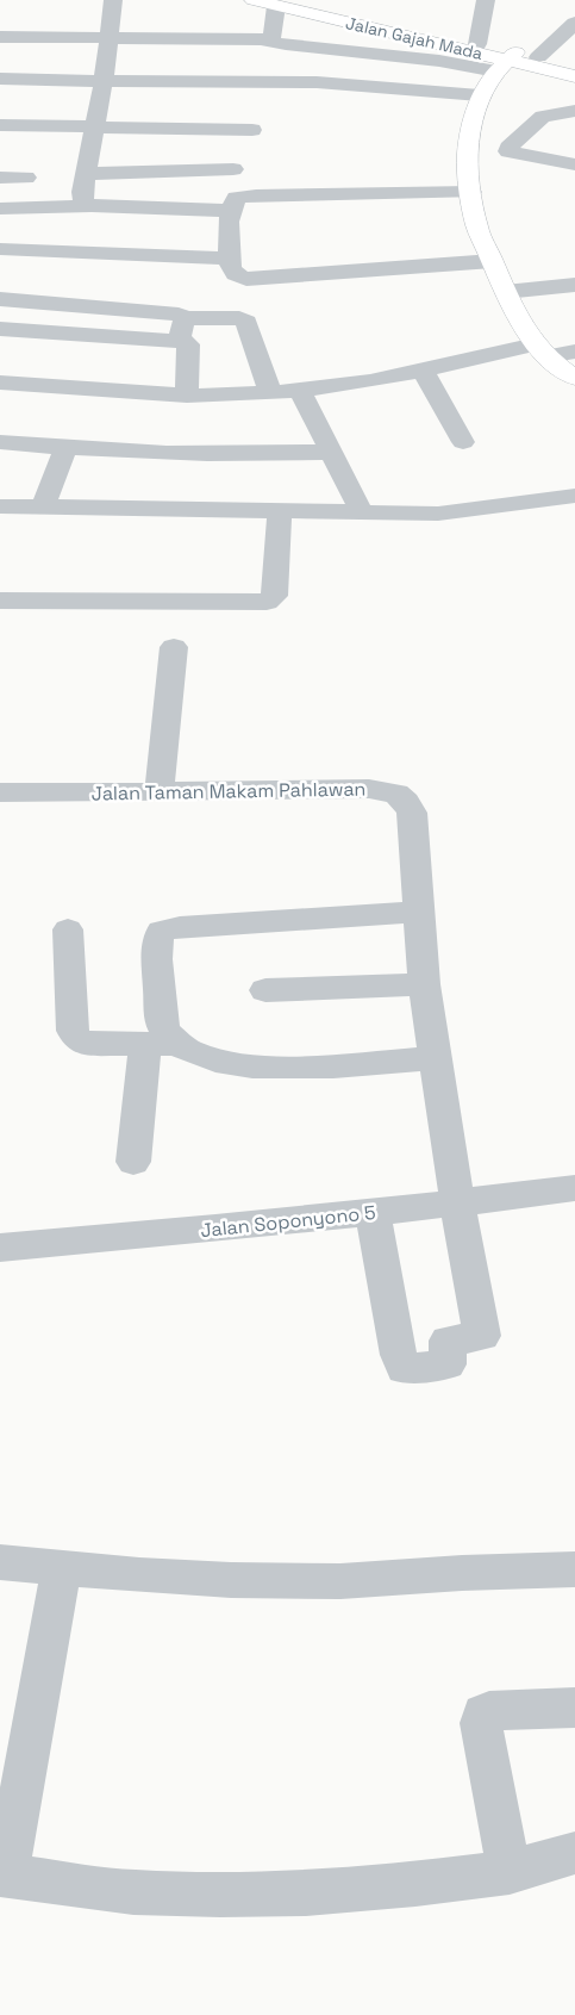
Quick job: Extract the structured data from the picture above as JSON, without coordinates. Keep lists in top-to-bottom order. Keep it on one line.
{"streets":{"main road":["Jalan Gajah Mada"],"street":["Jalan Taman Makam Pahlawan","Jalan Soponyono 5"]},"crossings":[["Jalan Taman Makam Pahlawan","Jalan Soponyono 5"]]}
